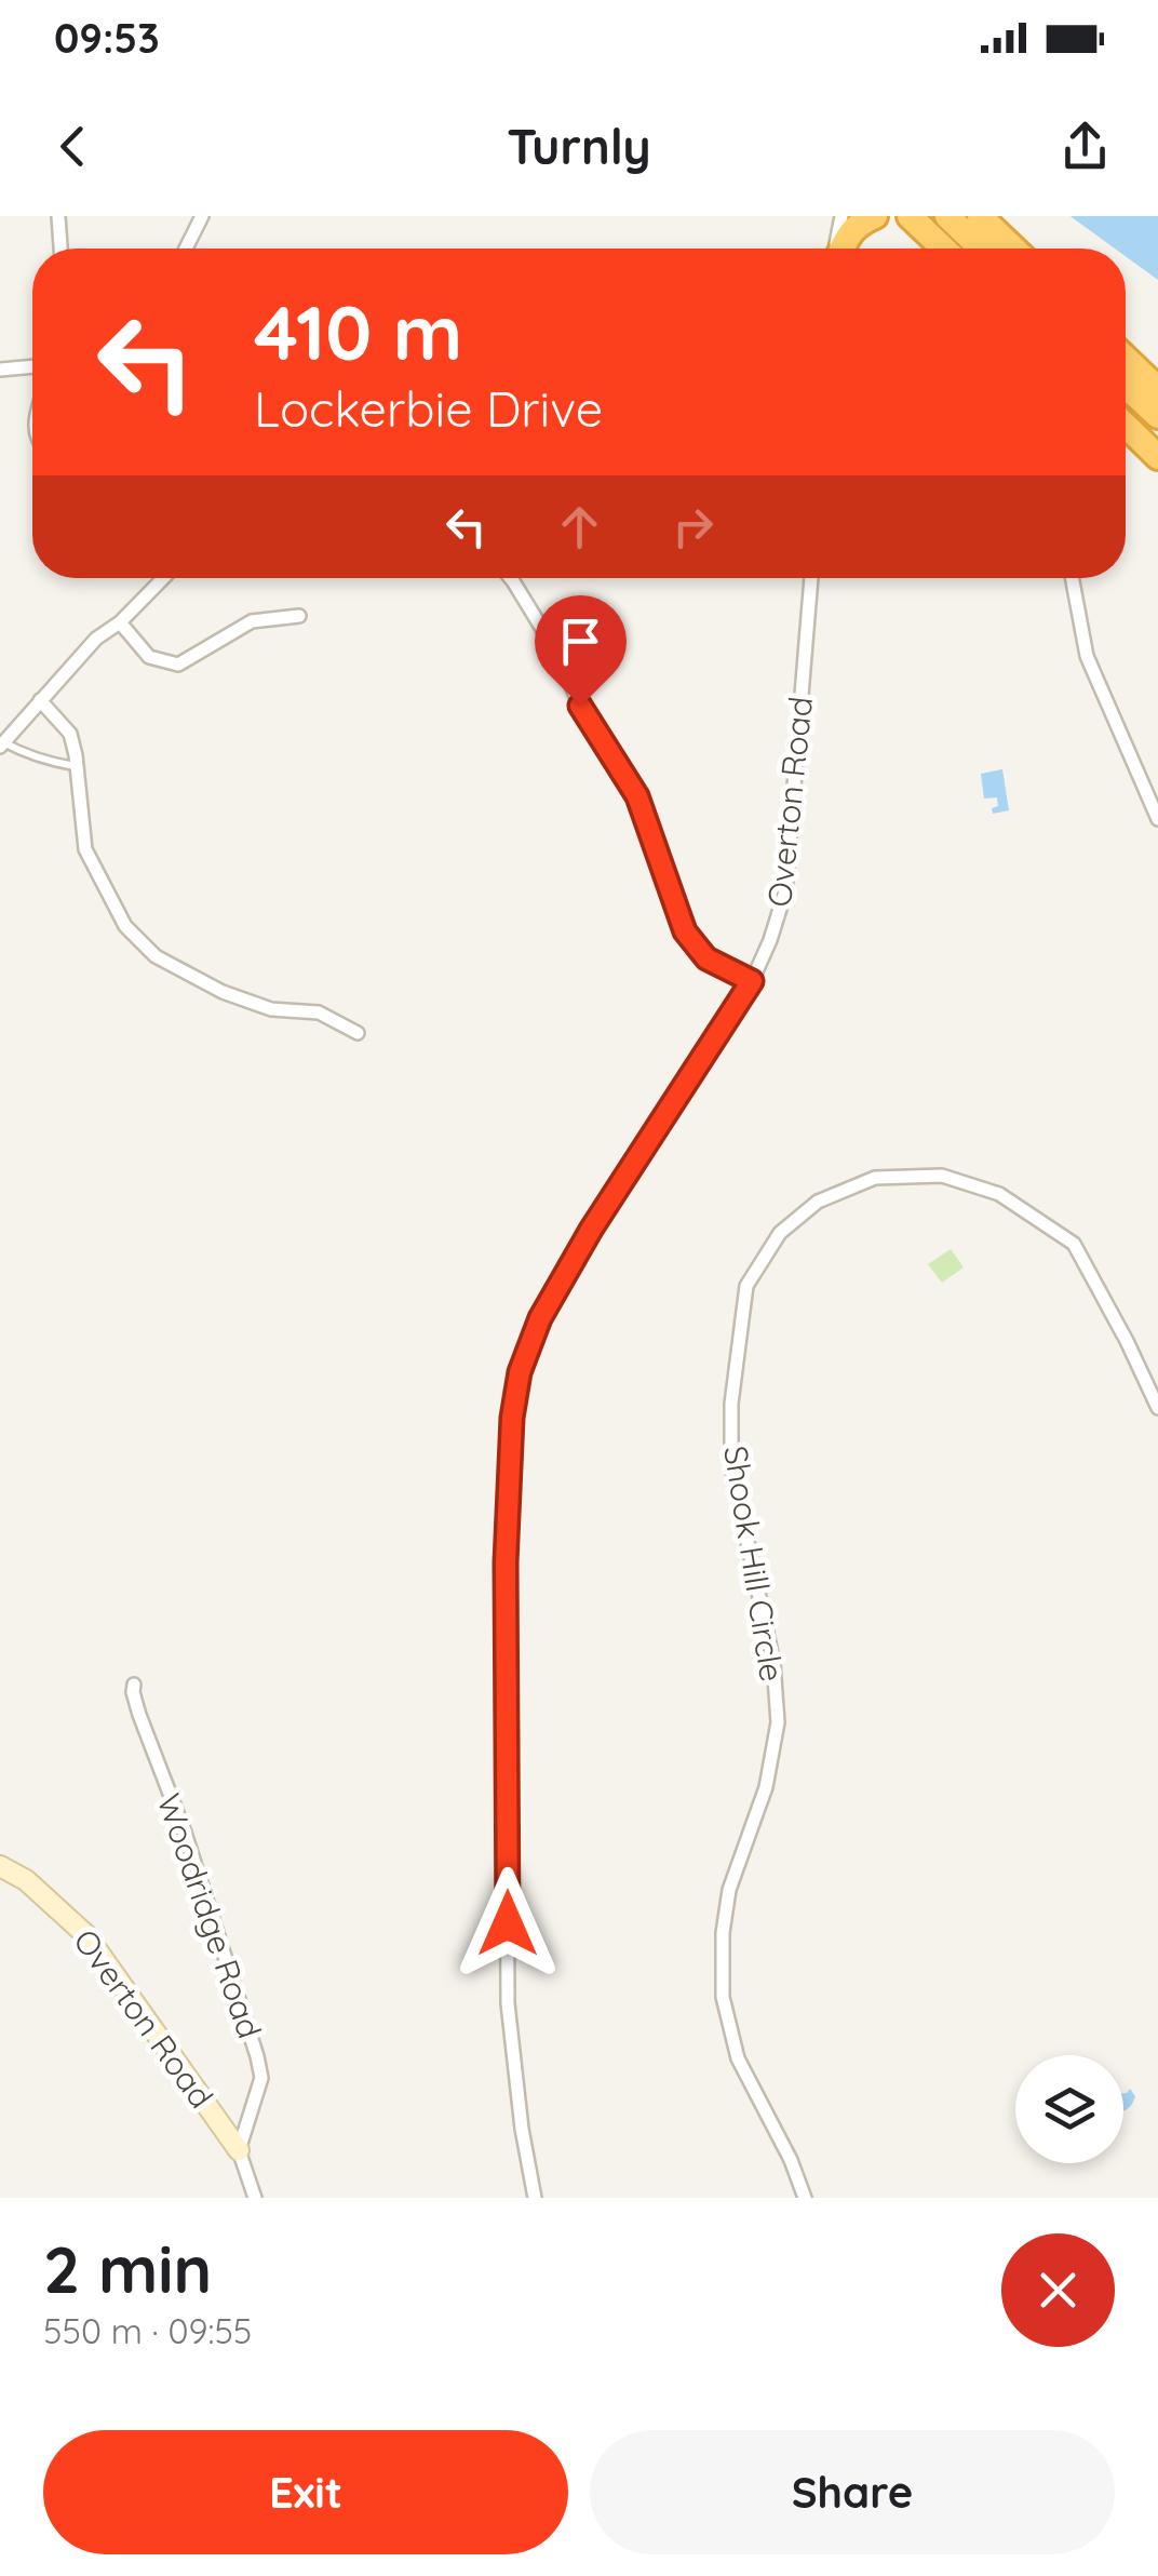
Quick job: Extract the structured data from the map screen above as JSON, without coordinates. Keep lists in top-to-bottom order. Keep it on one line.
{"streets":{"street":["Overton Road","Shook Hill Circle","Woodridge Road"]},"crossings":[["Overton Road","Woodridge Road"]],"page":{"status":"09:53","header":"Turnly","turn":["410 m","Lockerbie Drive"],"heading":["2 min","550 m · 09:55"],"buttons":["Exit","Share"]}}
